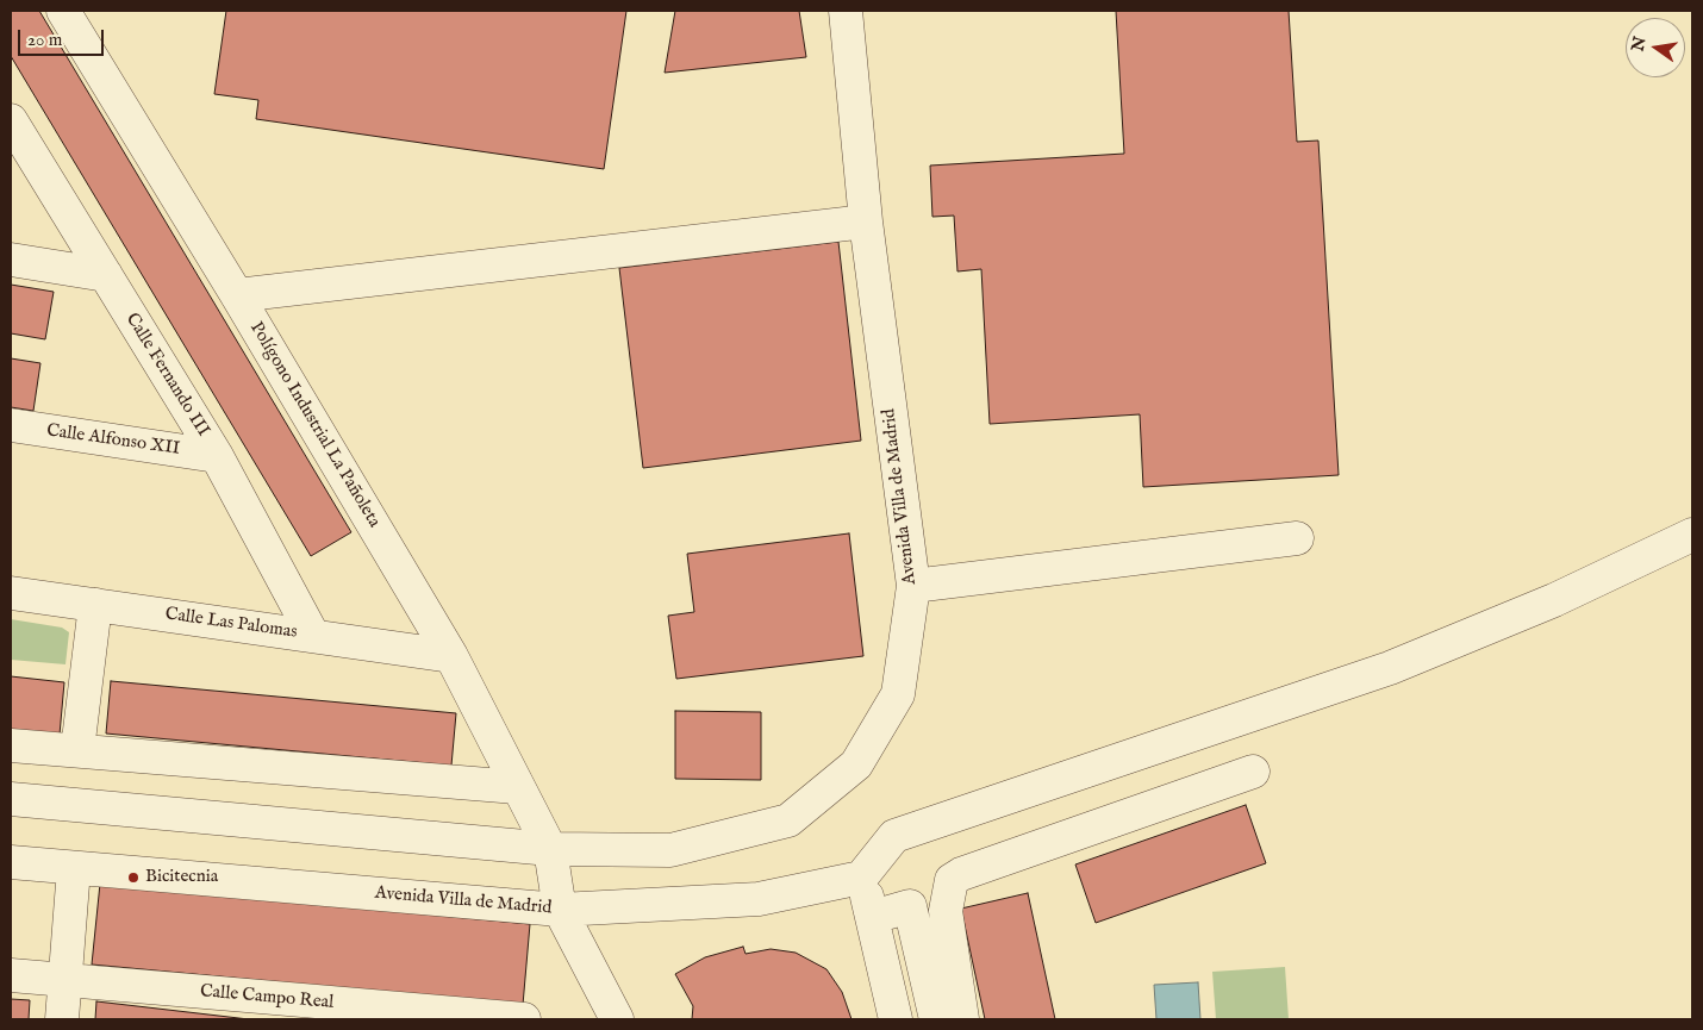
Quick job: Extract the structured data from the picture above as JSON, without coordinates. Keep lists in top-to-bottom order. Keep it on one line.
{"streets":{"street":["Calle Fernando III","Polígono Industrial La Pañoleta","Calle Alfonso XII","Avenida Villa de Madrid","Calle Las Palomas","Calle Campo Real"]},"crossings":[["Calle Fernando III","Calle Alfonso XII"],["Calle Fernando III","Calle Las Palomas"],["Polígono Industrial La Pañoleta","Avenida Villa de Madrid"],["Polígono Industrial La Pañoleta","Calle Las Palomas"]],"places":["Bicitecnia"],"scale_bar":"20 m","north":"left"}
